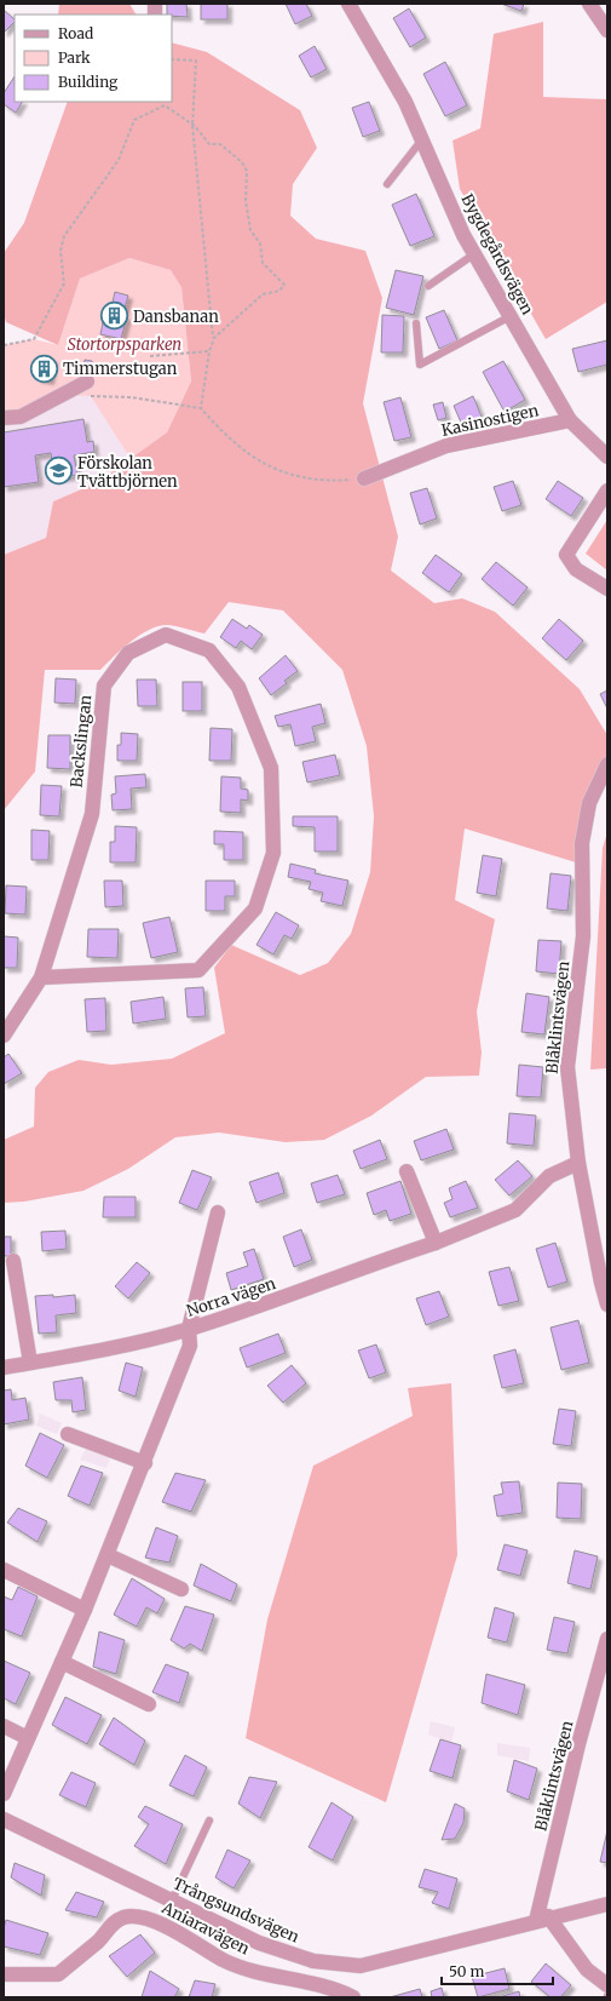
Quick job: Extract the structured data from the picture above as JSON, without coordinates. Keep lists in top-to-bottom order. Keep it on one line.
{"streets":{"street":["Bygdegårdsvägen","Kasinostigen","Backslingan","Blåklintsvägen","Norra vägen","Trångsundsvägen","Aniaravägen"]},"crossings":[["Bygdegårdsvägen","Kasinostigen"],["Blåklintsvägen","Norra vägen"],["Blåklintsvägen","Trångsundsvägen"]],"parks":["Stortorpsparken"],"places":{"building":["Dansbanan","Timmerstugan"],"school or university":["Förskolan Tvättbjörnen"]},"legend":["Road","Park","Building"],"scale_bar":"50 m"}
